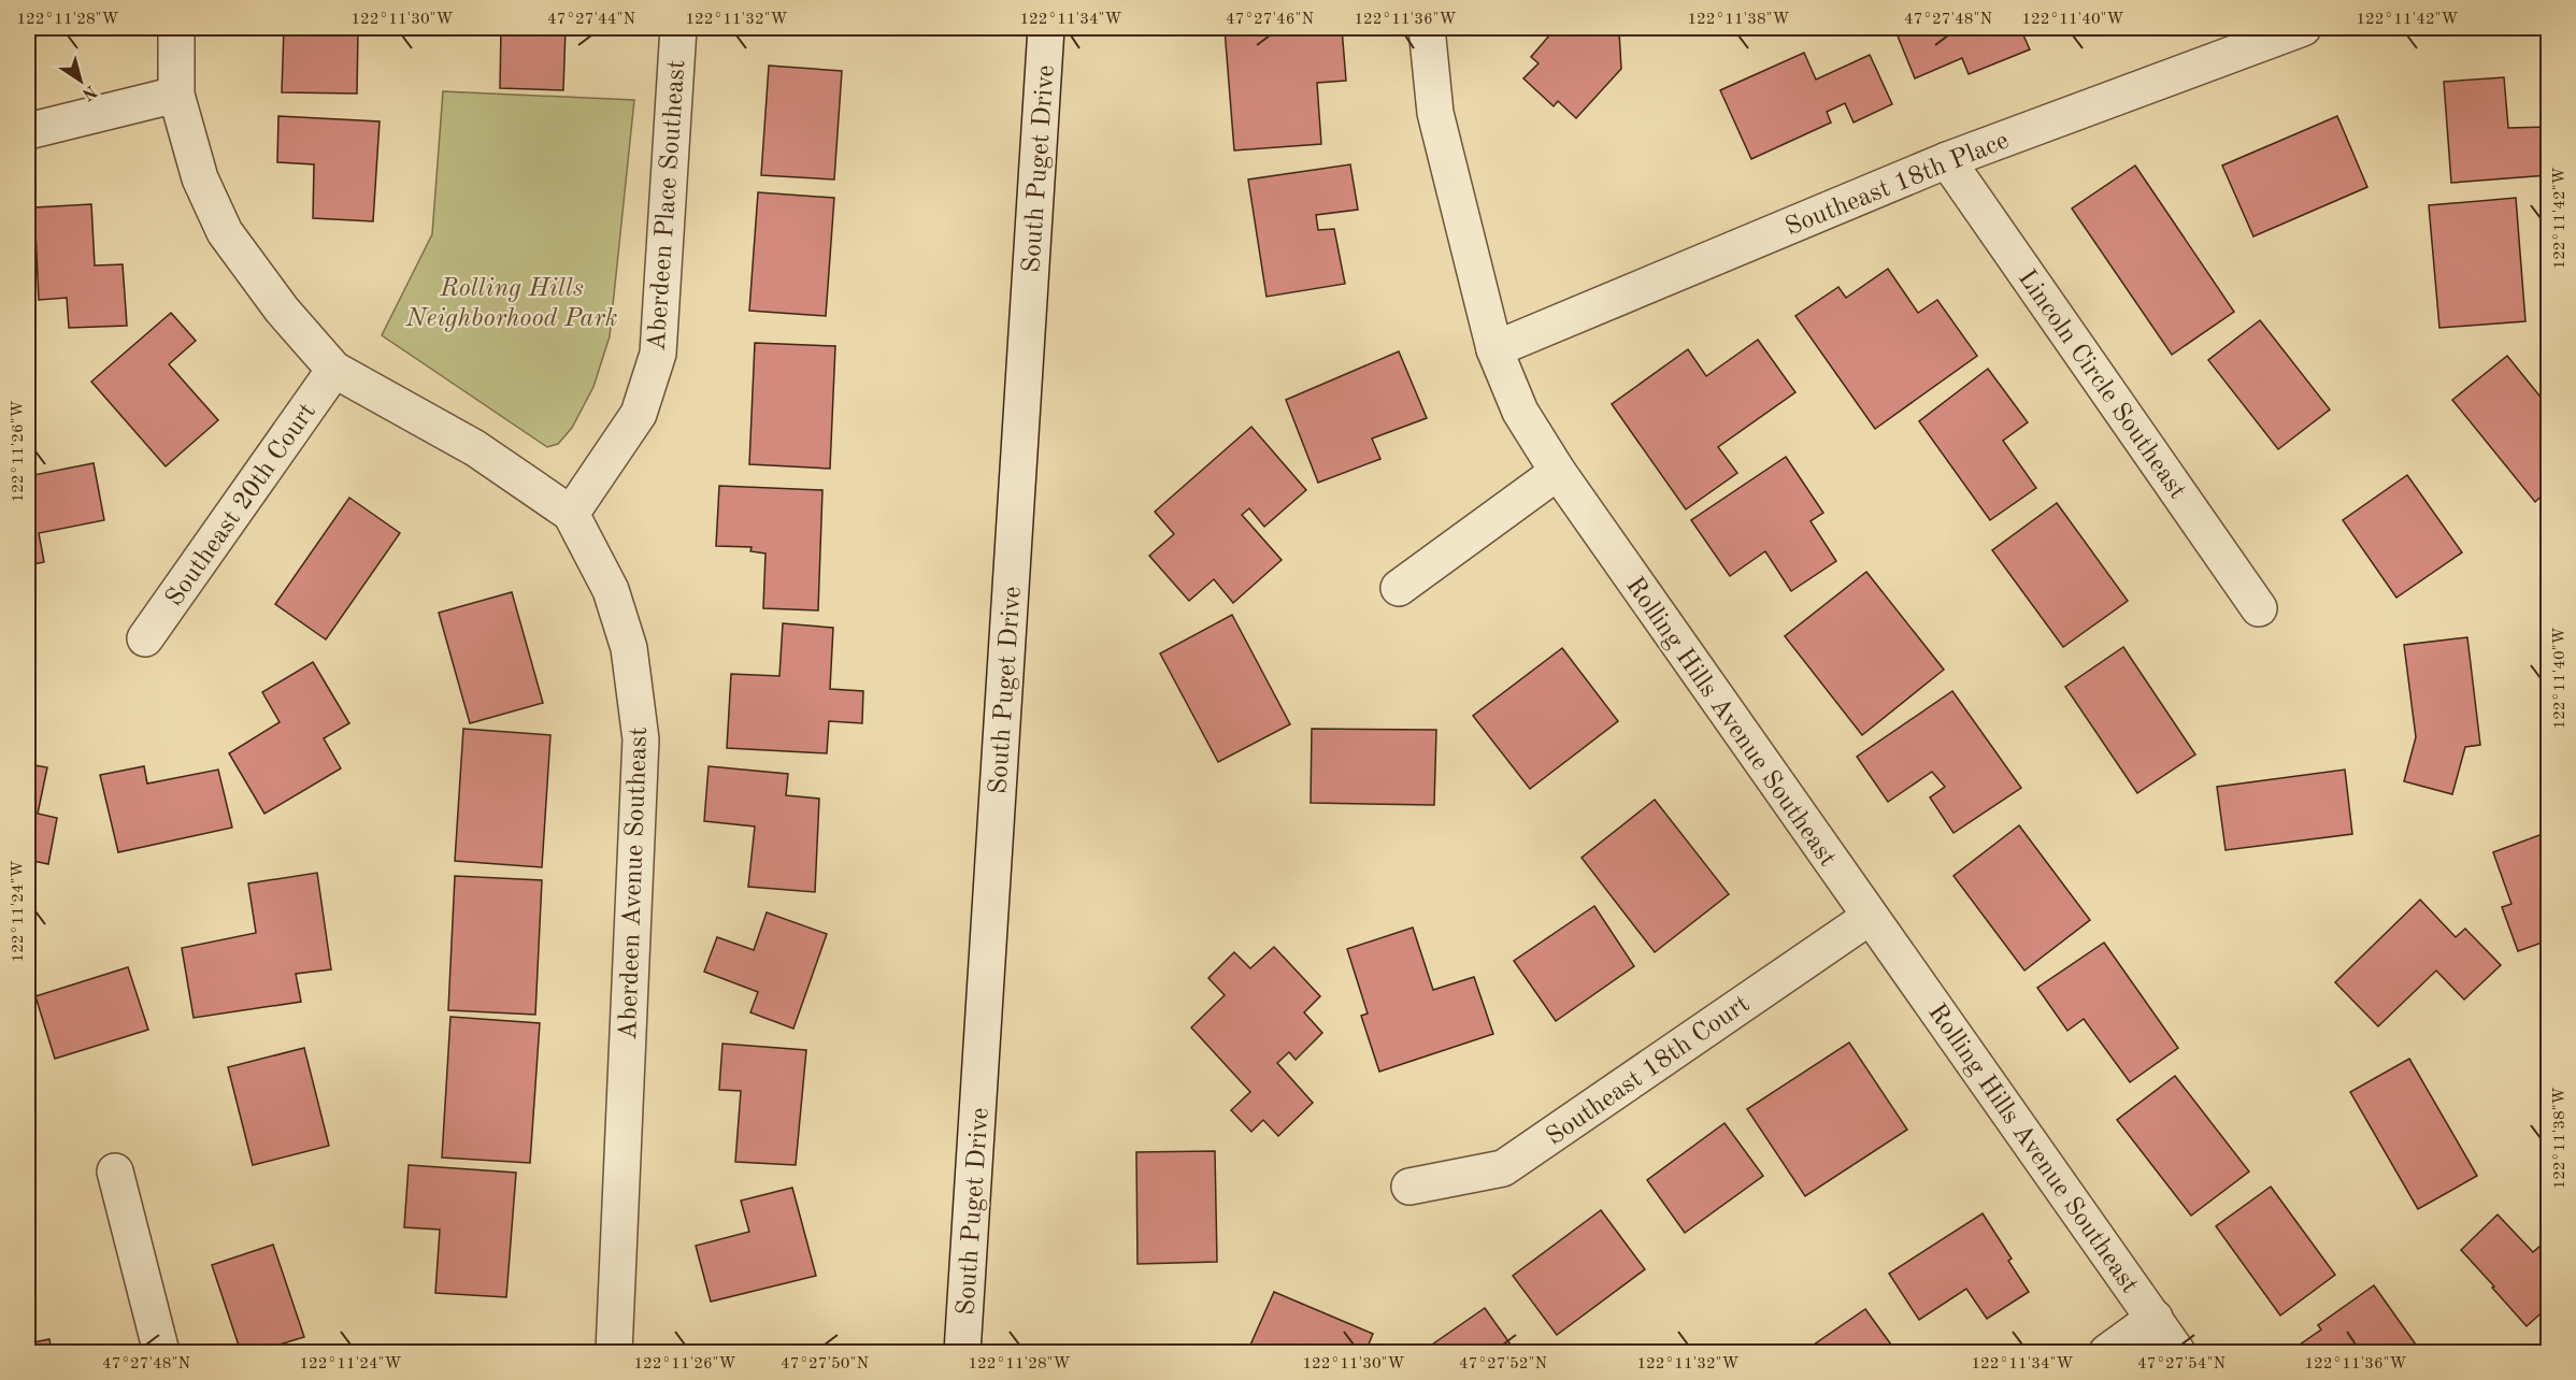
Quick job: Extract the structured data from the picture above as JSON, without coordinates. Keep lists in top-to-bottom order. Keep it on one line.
{"streets":{"street":["South Puget Drive","Southeast 18th Place","Aberdeen Place Southeast","Lincoln Circle Southeast","Southeast 20th Court","Rolling Hills Avenue Southeast","Aberdeen Avenue Southeast","Southeast 18th Court"]},"crossings":[["Southeast 18th Place","Lincoln Circle Southeast"],["Southeast 18th Place","Rolling Hills Avenue Southeast"],["Aberdeen Place Southeast","Aberdeen Avenue Southeast"],["Southeast 20th Court","Aberdeen Avenue Southeast"],["Rolling Hills Avenue Southeast","Southeast 18th Court"]],"parks":["Rolling Hills Neighborhood Park"],"north":"bottom right","coordinates":["122°11'28\"W","122°11'30\"W","47°27'44\"N","122°11'32\"W","122°11'34\"W","47°27'46\"N","122°11'36\"W","122°11'38\"W","47°27'48\"N","122°11'40\"W","122°11'42\"W","122°11'26\"W","122°11'24\"W","47°27'50\"N","47°27'52\"N","47°27'54\"N"]}
